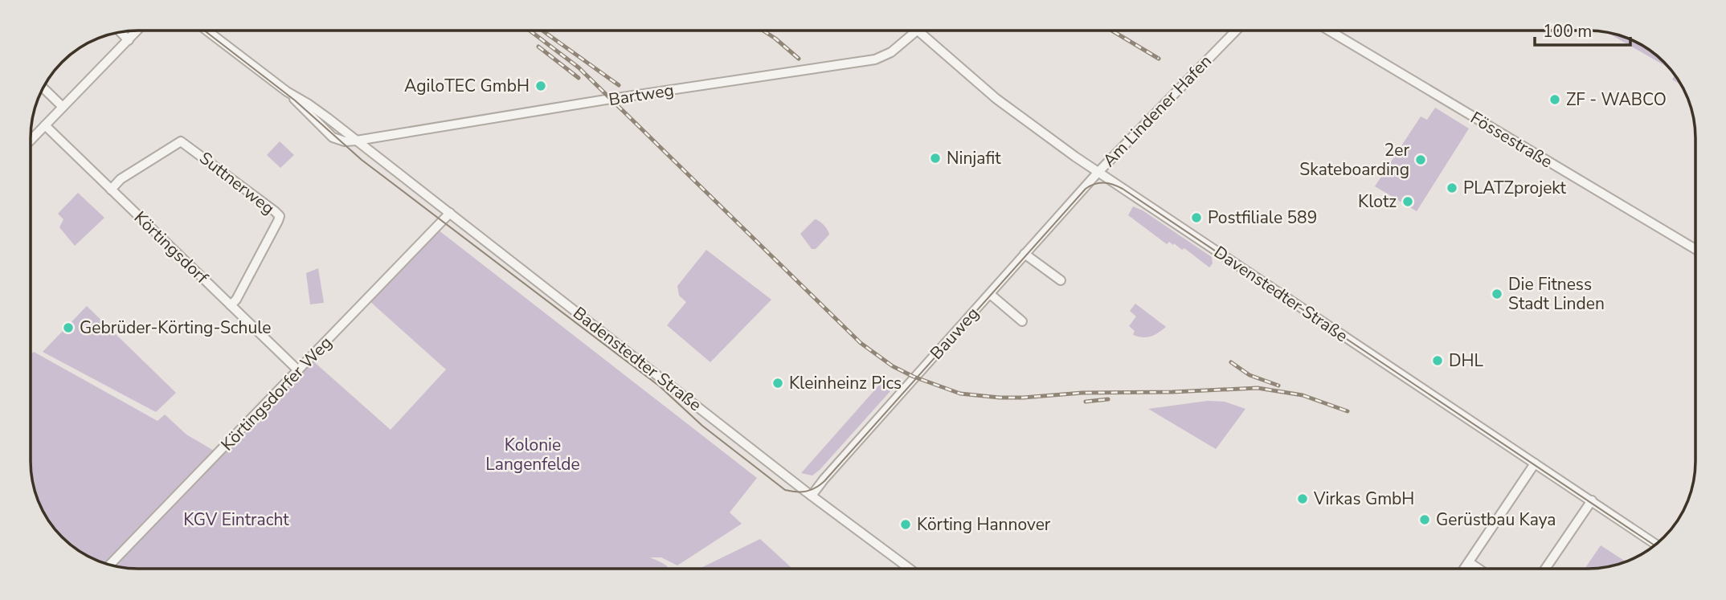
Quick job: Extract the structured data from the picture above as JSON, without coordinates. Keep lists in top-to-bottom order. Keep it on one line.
{"streets":{"street":["Bartweg","Am Lindener Hafen","Fössestraße","Suttnerweg","Körtingsdorf","Davenstedter Straße","Bauweg","Badenstedter Straße","Körtingsdorfer Weg"]},"crossings":[["Bartweg","Badenstedter Straße"],["Am Lindener Hafen","Davenstedter Straße"],["Am Lindener Hafen","Bauweg"],["Suttnerweg","Körtingsdorf"],["Körtingsdorf","Körtingsdorfer Weg"],["Davenstedter Straße","Bauweg"],["Bauweg","Badenstedter Straße"],["Badenstedter Straße","Körtingsdorfer Weg"]],"parks":["Kolonie Langenfelde","KGV Eintracht"],"places":["AgiloTEC GmbH","ZF - WABCO","Ninjafit","2er Skateboarding","PLATZprojekt","Klotz","Postfiliale 589","Die Fitness Stadt Linden","Gebrüder-Körting-Schule","DHL","Kleinheinz Pics","Virkas GmbH","Gerüstbau Kaya","Körting Hannover"],"scale_bar":"100 m"}
